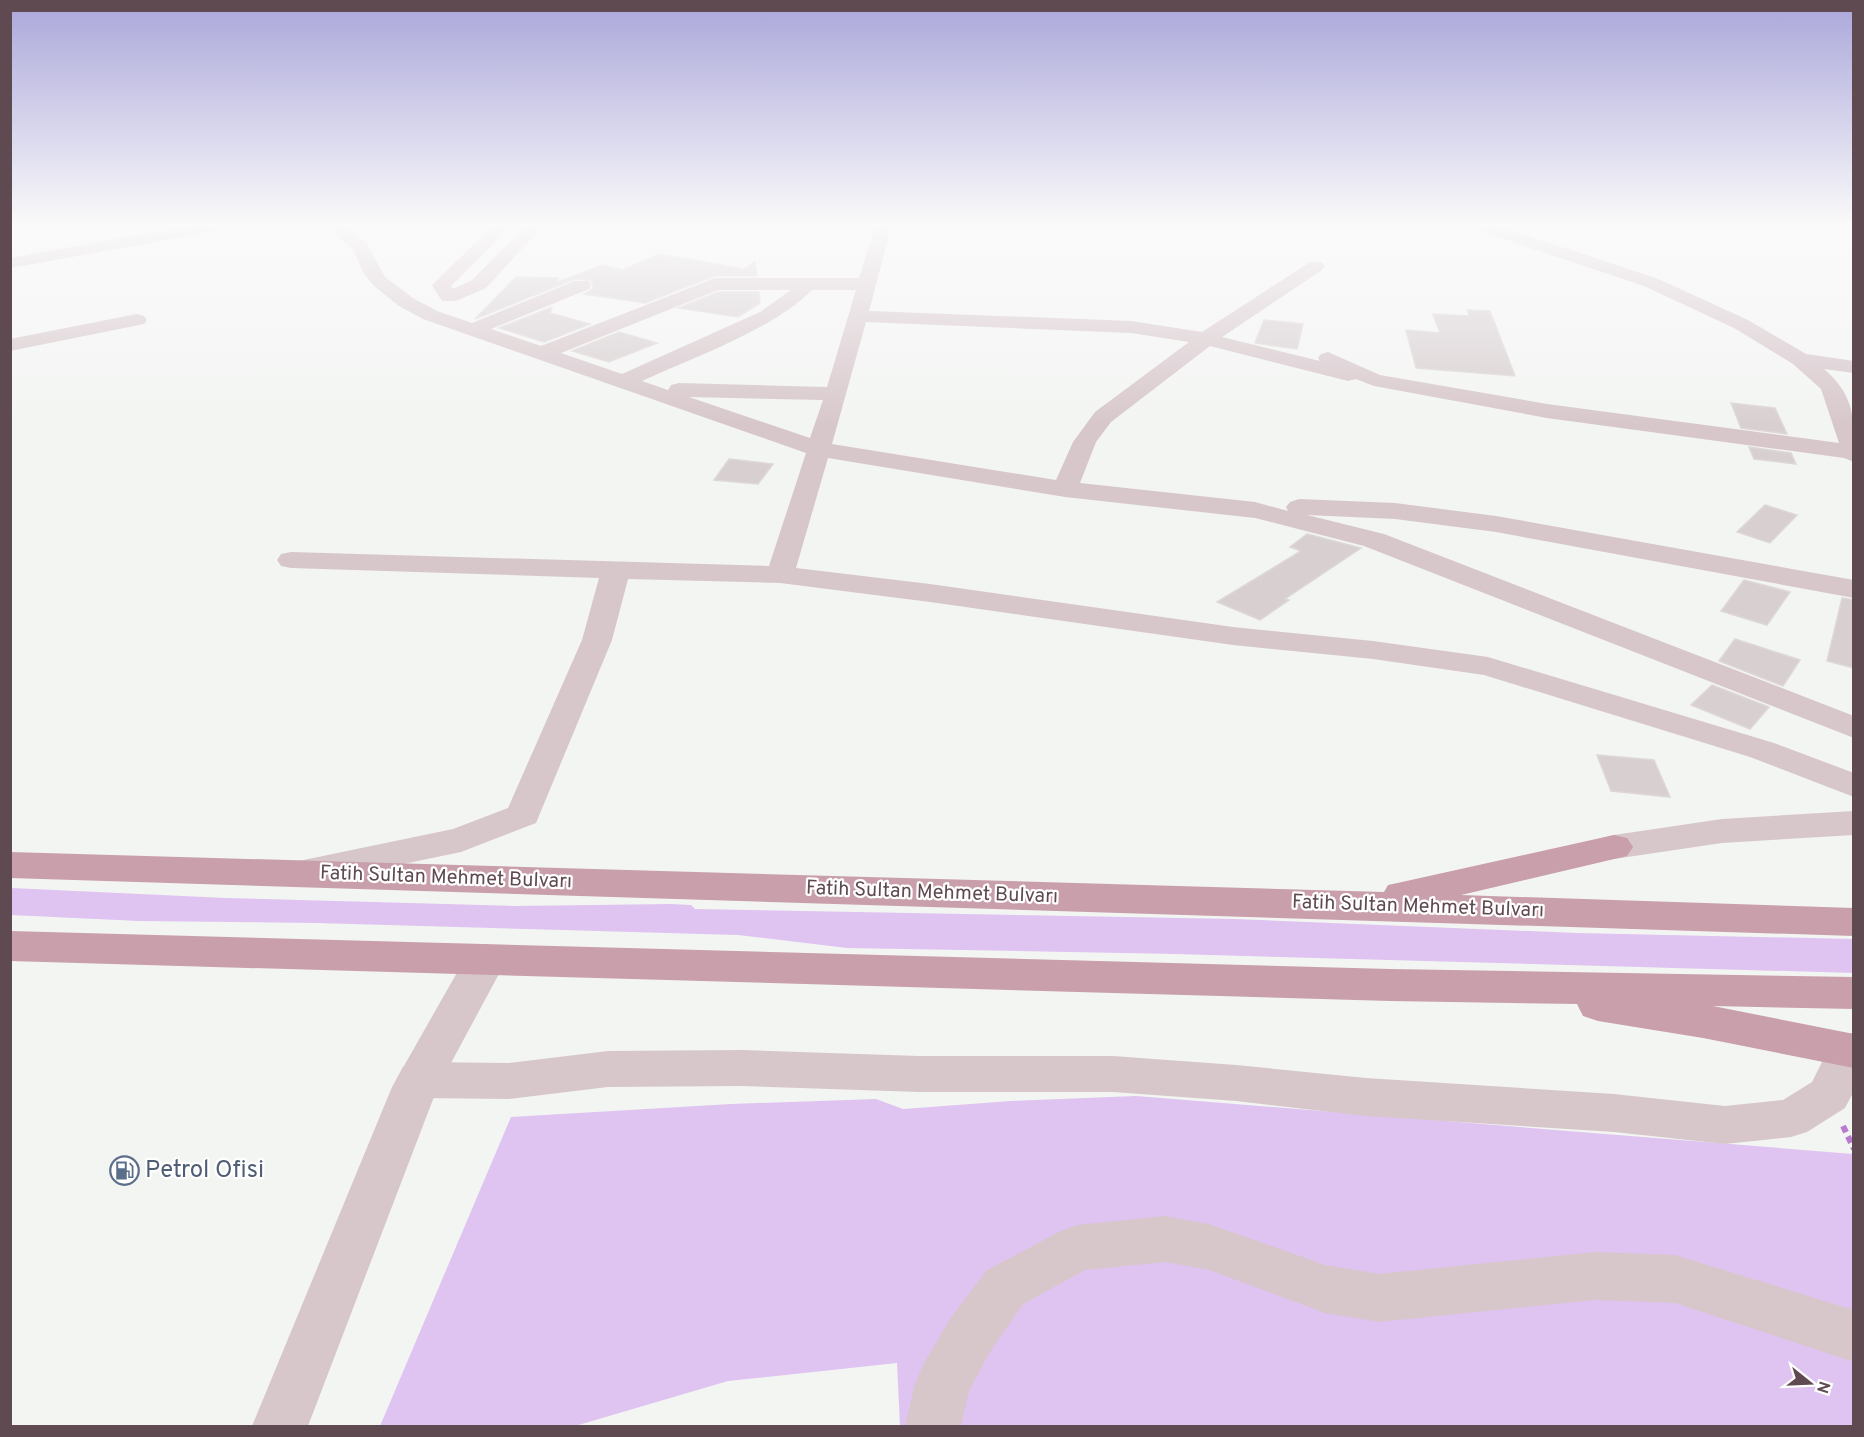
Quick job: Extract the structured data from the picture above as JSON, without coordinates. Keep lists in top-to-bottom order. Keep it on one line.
{"streets":{"highway":["Fatih Sultan Mehmet Bulvarı"]},"places":{"fuel station":["Petrol Ofisi"]},"north":"right"}
